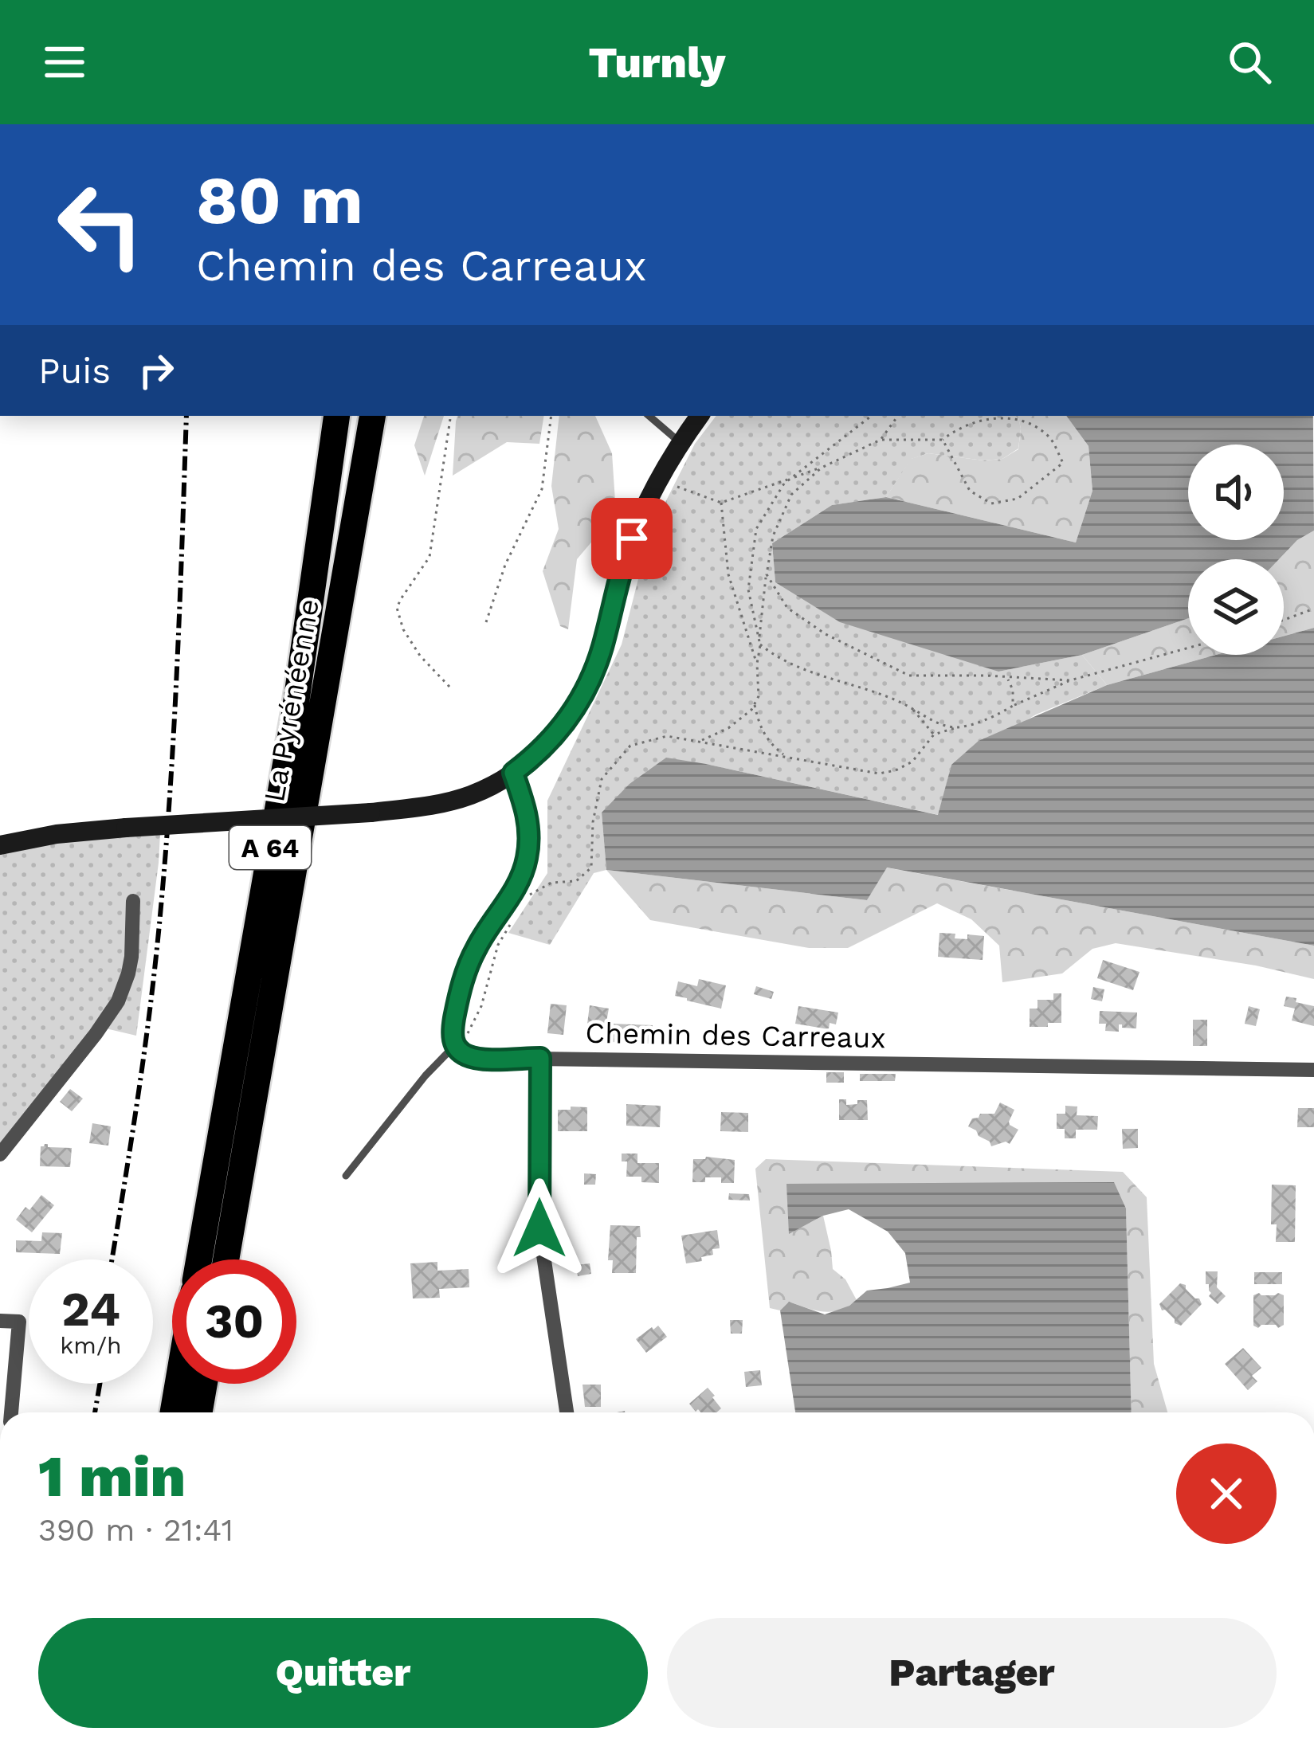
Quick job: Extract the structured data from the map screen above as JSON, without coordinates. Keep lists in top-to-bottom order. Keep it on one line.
{"streets":{"highway":["La Pyrénéenne","A 64"],"street":["Chemin des Carreaux"]},"page":{"header":"Turnly","turn":["80 m","Chemin des Carreaux"],"then":"Puis","speed":"24 km/h","limit":"30","heading":["1 min","390 m · 21:41"],"buttons":["Quitter","Partager"]}}
